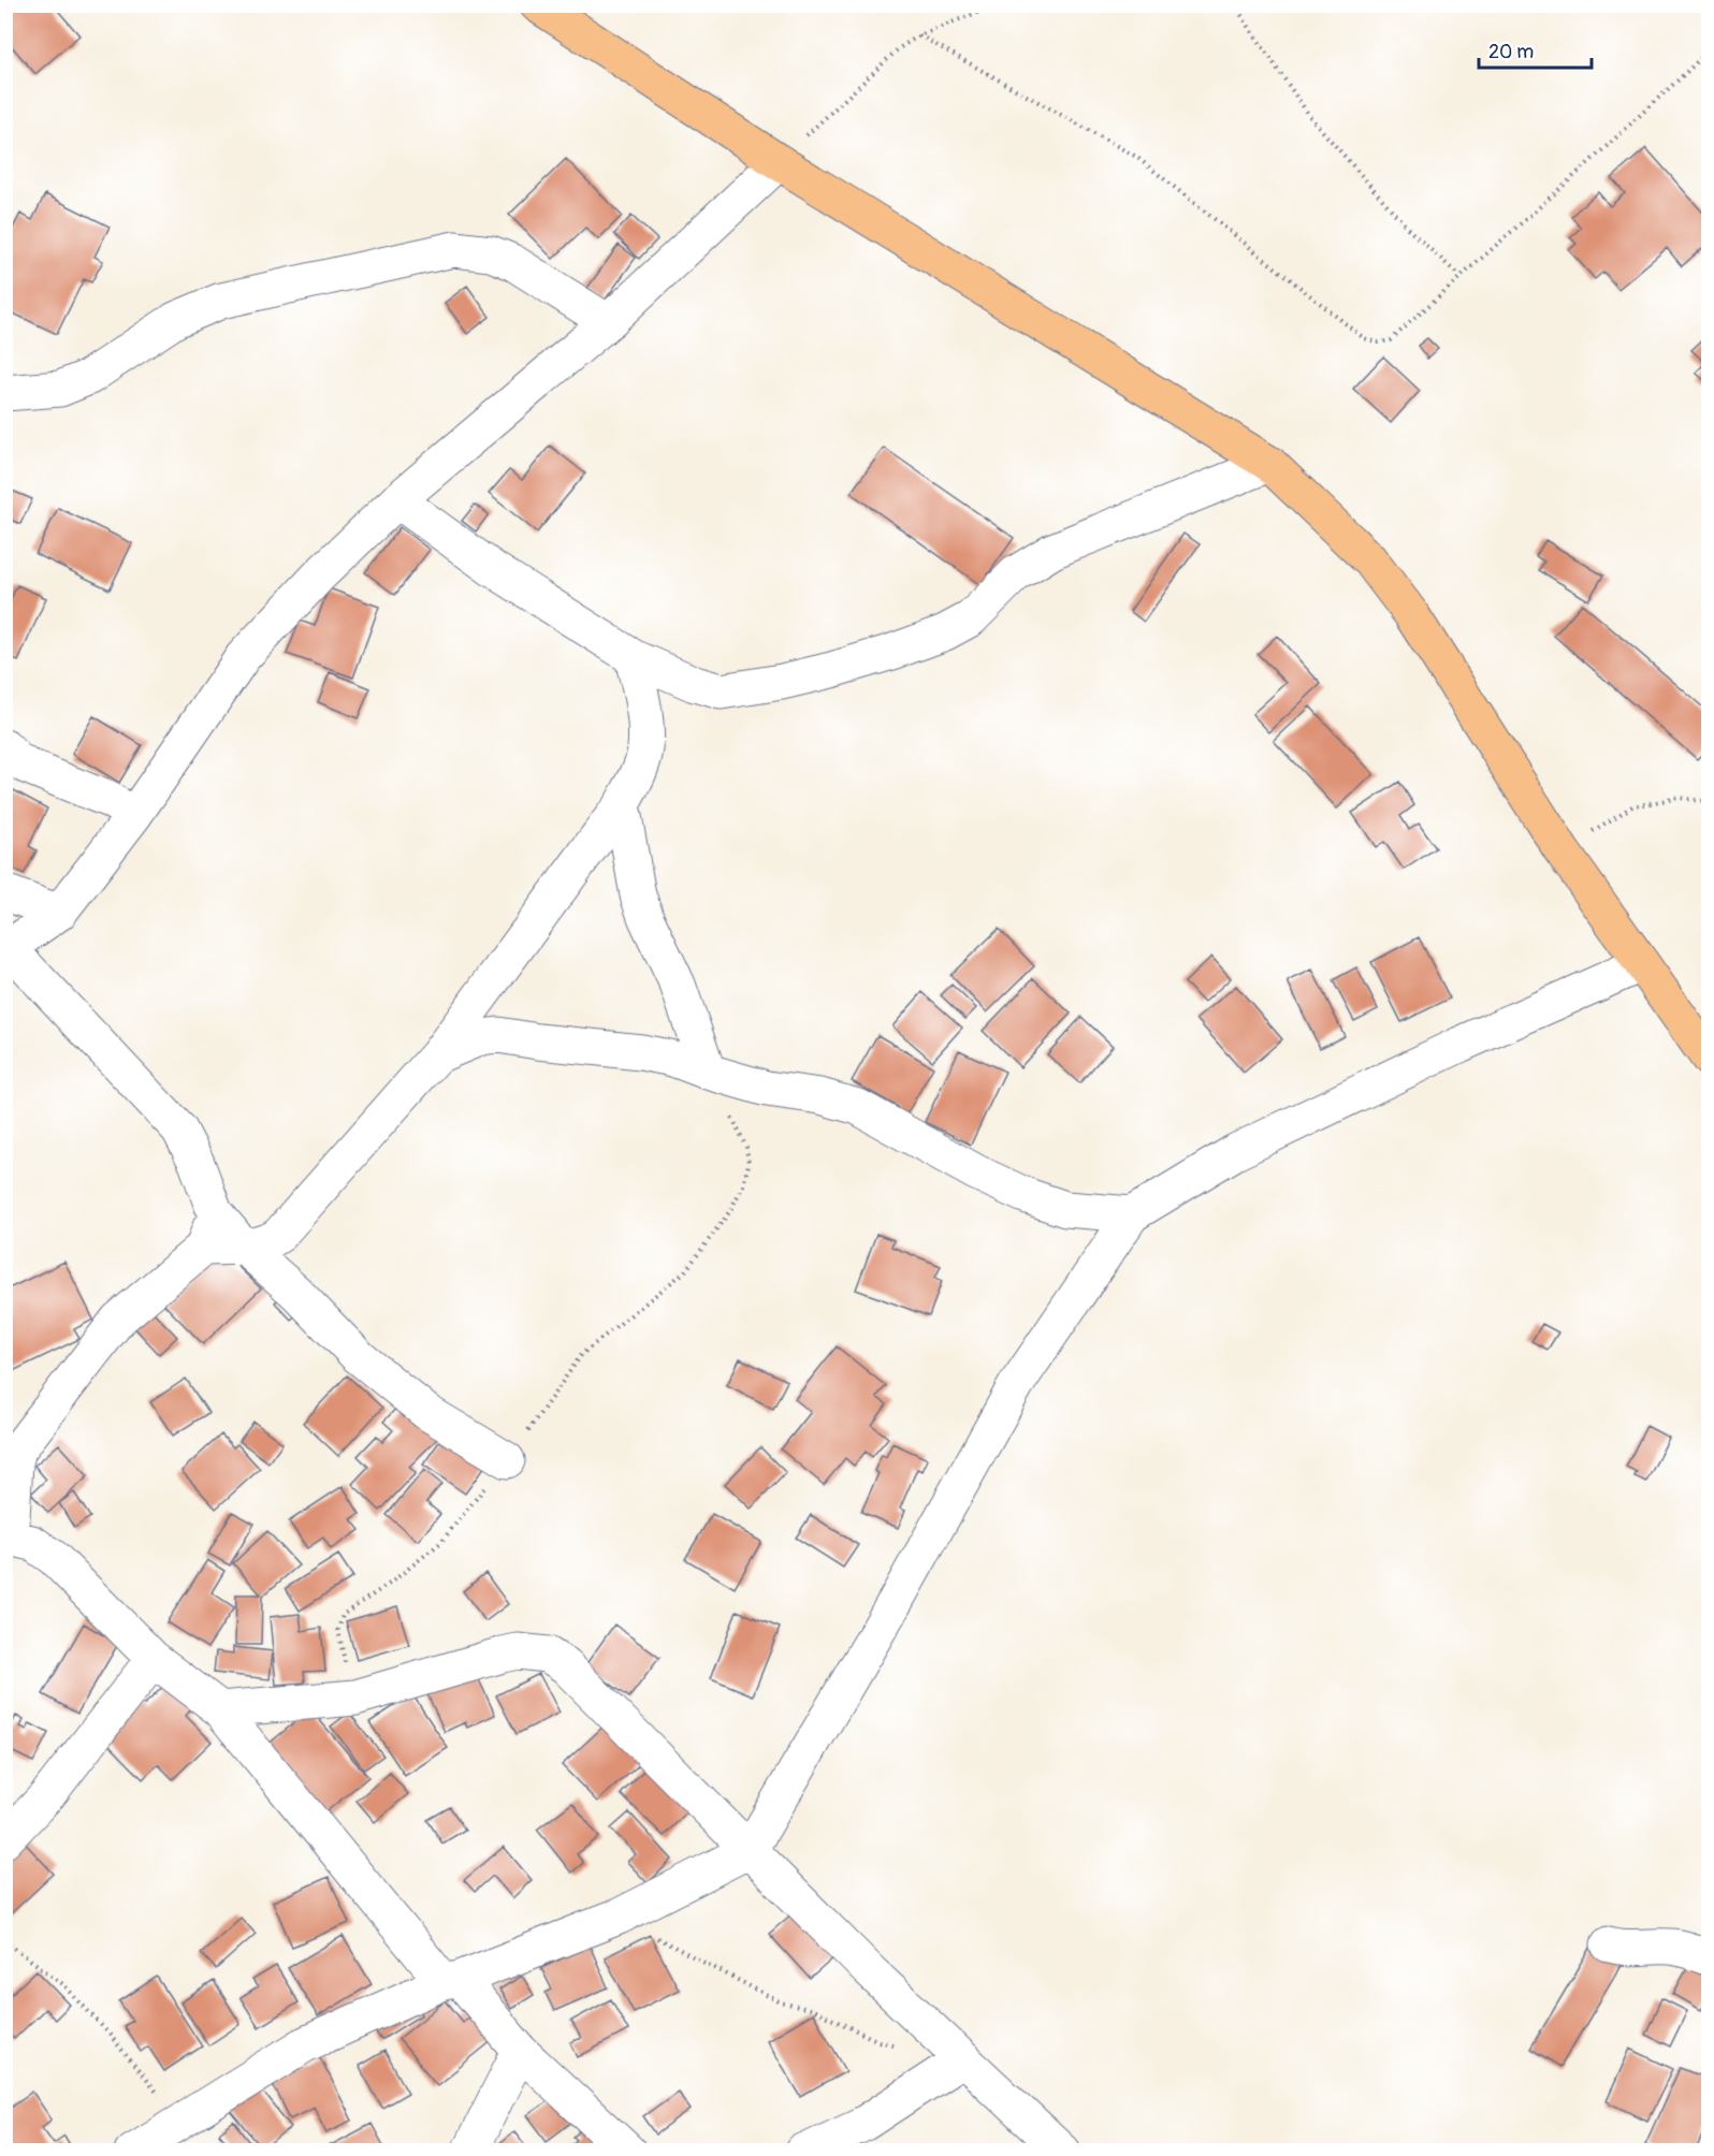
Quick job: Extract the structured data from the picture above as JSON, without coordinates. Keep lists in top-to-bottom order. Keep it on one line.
{"scale_bar":"20 m"}
